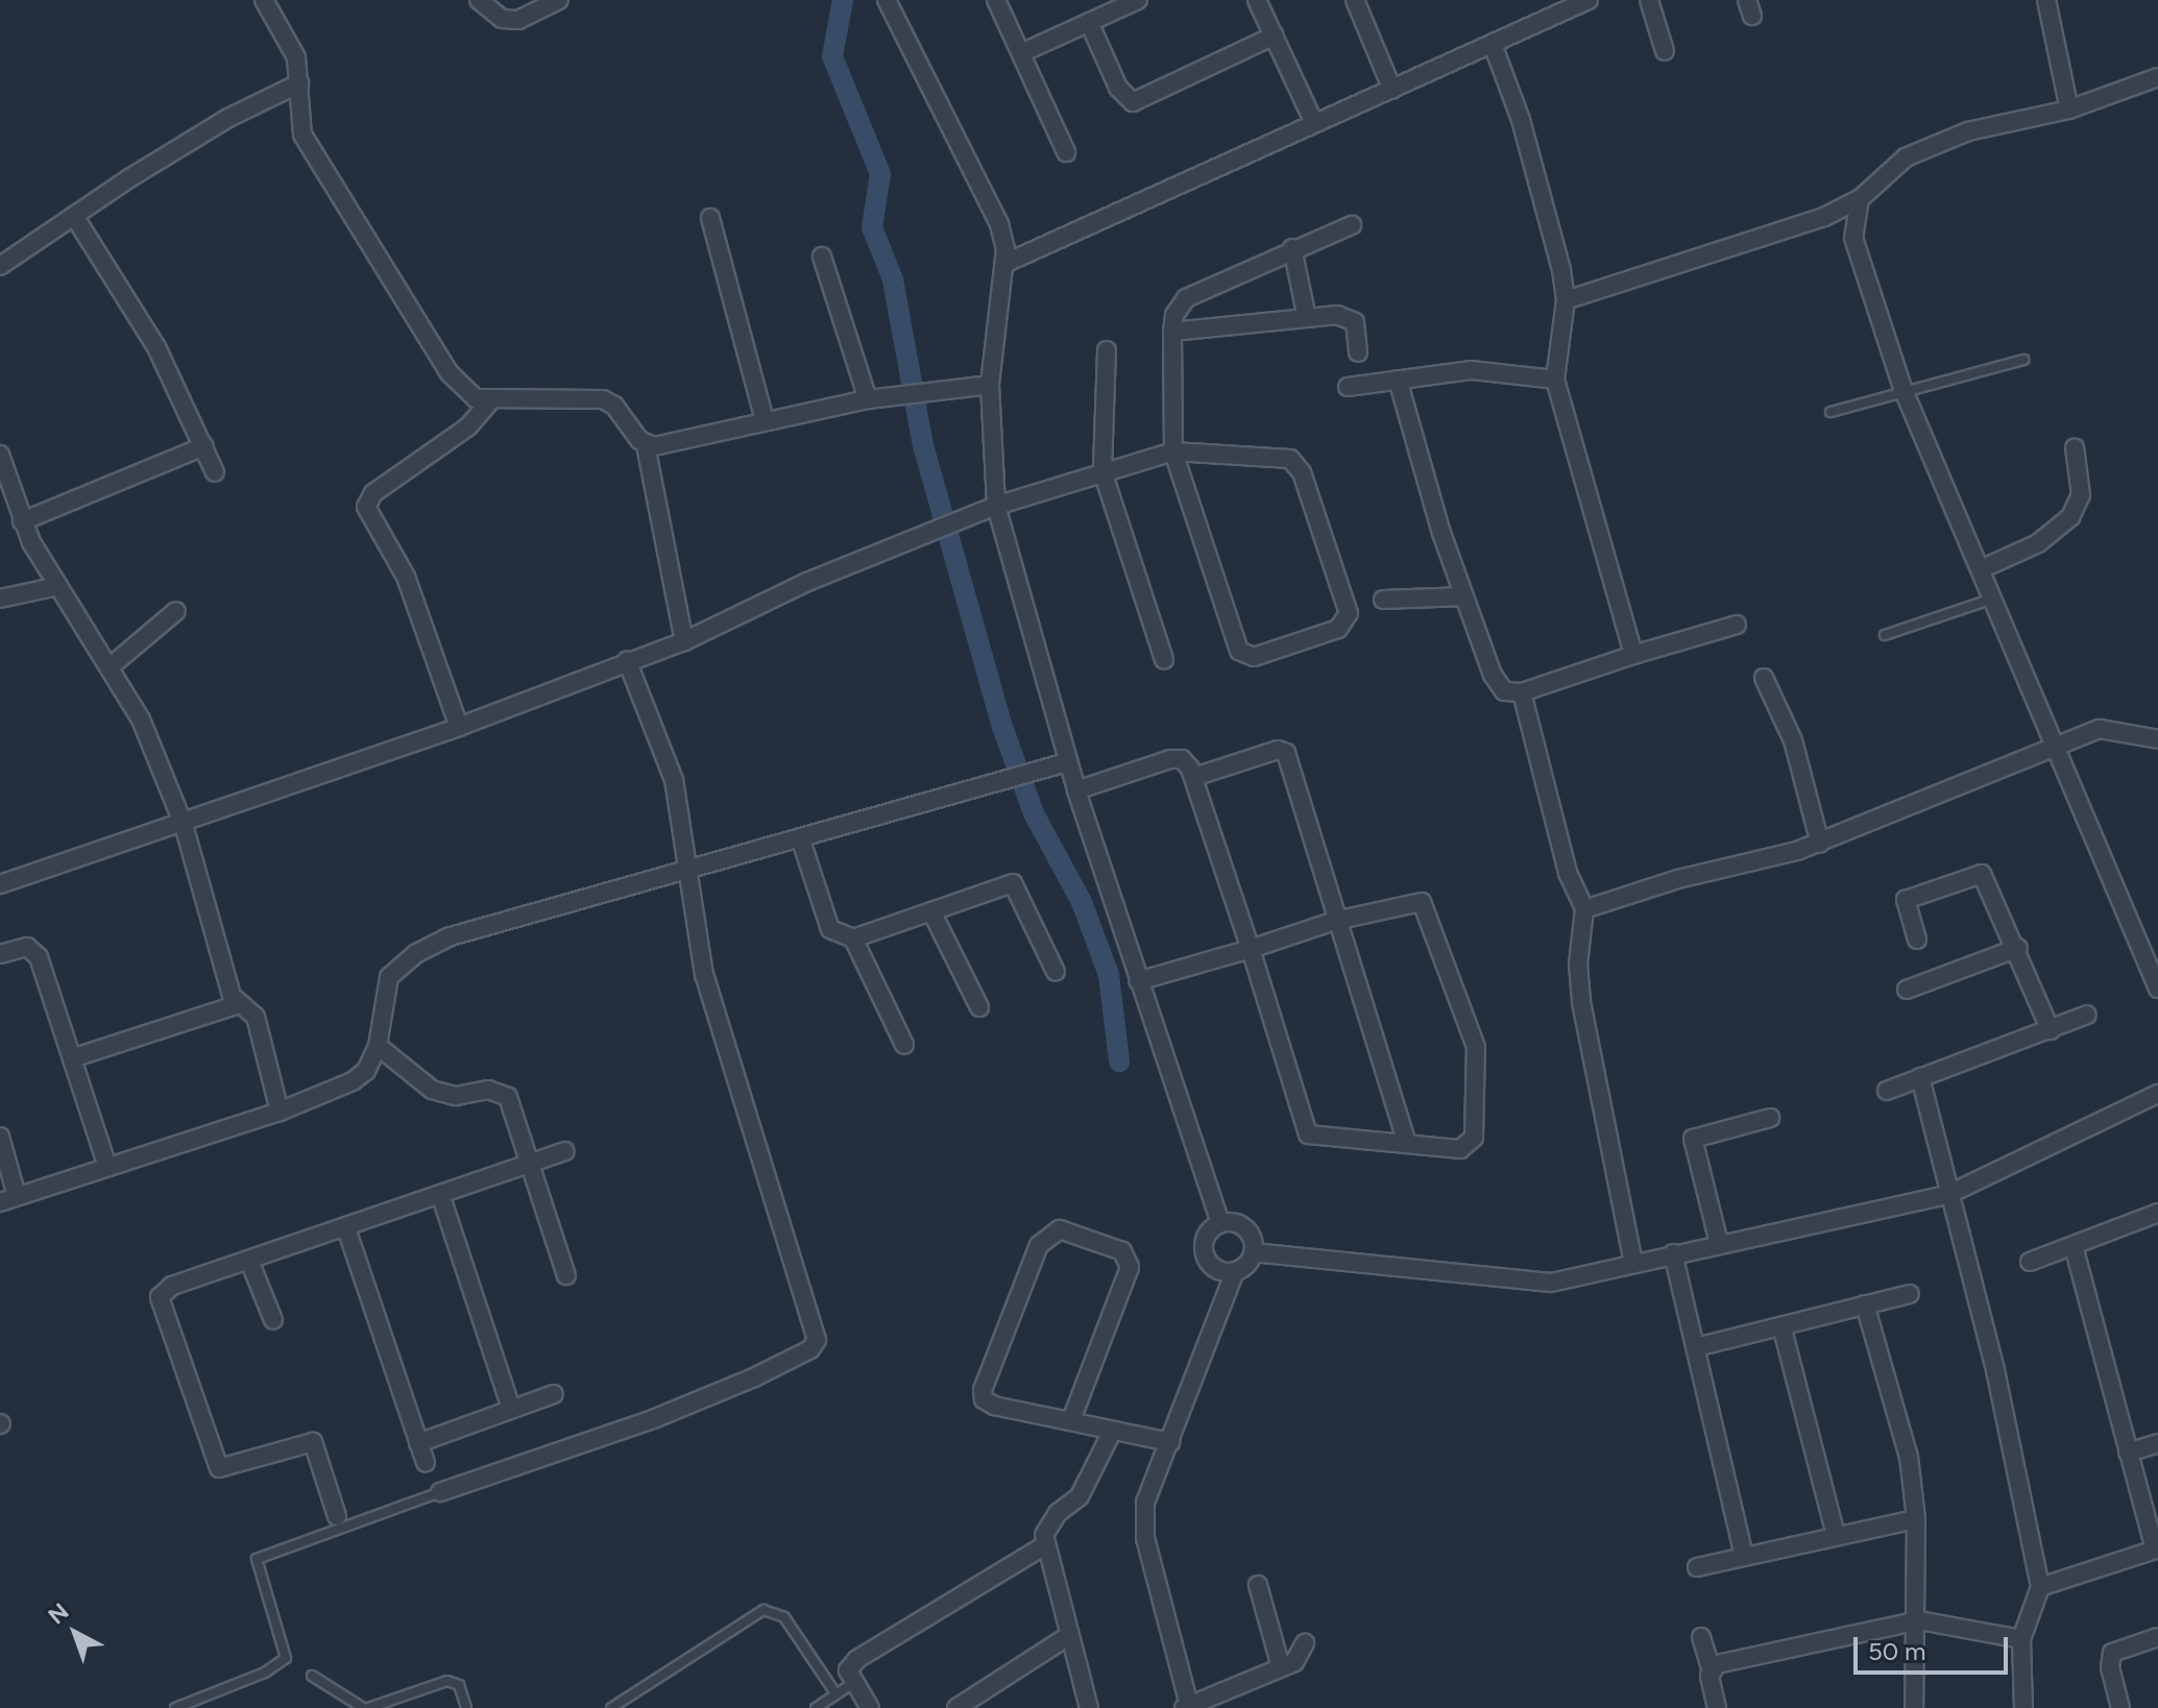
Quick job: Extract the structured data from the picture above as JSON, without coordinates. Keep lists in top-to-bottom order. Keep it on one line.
{"scale_bar":"50 m","north":"top left"}
